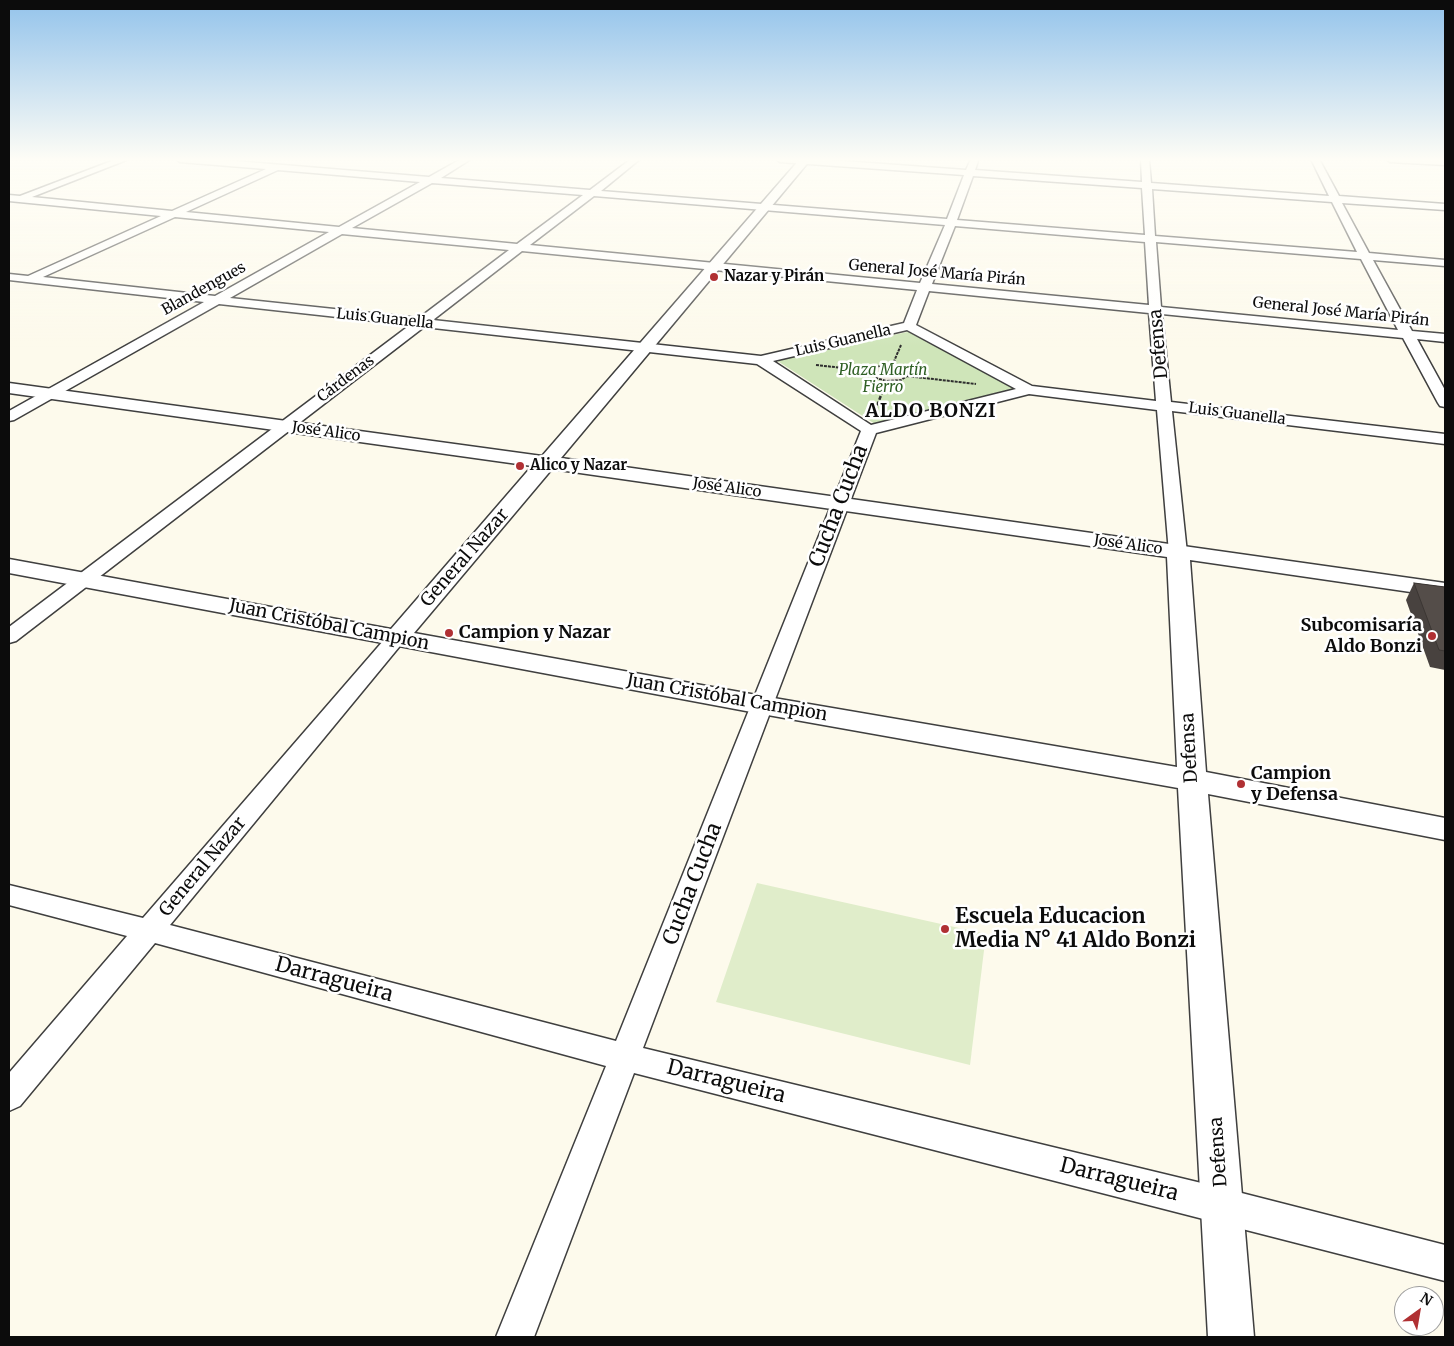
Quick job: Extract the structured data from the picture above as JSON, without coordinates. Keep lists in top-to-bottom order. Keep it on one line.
{"streets":{"street":["General José María Pirán","Blandengues","Luis Guanella","Defensa","Cárdenas","José Alico","Cucha Cucha","General Nazar","Juan Cristóbal Campion","Darragueira"]},"crossings":[["General José María Pirán","Blandengues"],["General José María Pirán","Defensa"],["General José María Pirán","Cárdenas"],["General José María Pirán","General Nazar"],["Blandengues","Luis Guanella"],["Blandengues","José Alico"],["Luis Guanella","Defensa"],["Luis Guanella","Cárdenas"],["Luis Guanella","Cucha Cucha"],["Luis Guanella","General Nazar"],["Defensa","José Alico"],["Defensa","Juan Cristóbal Campion"],["Defensa","Darragueira"],["Cárdenas","José Alico"],["Cárdenas","Juan Cristóbal Campion"],["José Alico","Cucha Cucha"],["José Alico","General Nazar"],["Cucha Cucha","Juan Cristóbal Campion"],["Cucha Cucha","Darragueira"],["General Nazar","Juan Cristóbal Campion"],["General Nazar","Darragueira"]],"districts":["ALDO BONZI"],"parks":["Plaza Martín Fierro"],"places":["Nazar y Pirán","Alico y Nazar","Campion y Nazar","Subcomisaría Aldo Bonzi","Campion y Defensa","Escuela Educacion Media N° 41 Aldo Bonzi"],"north":"top right"}
